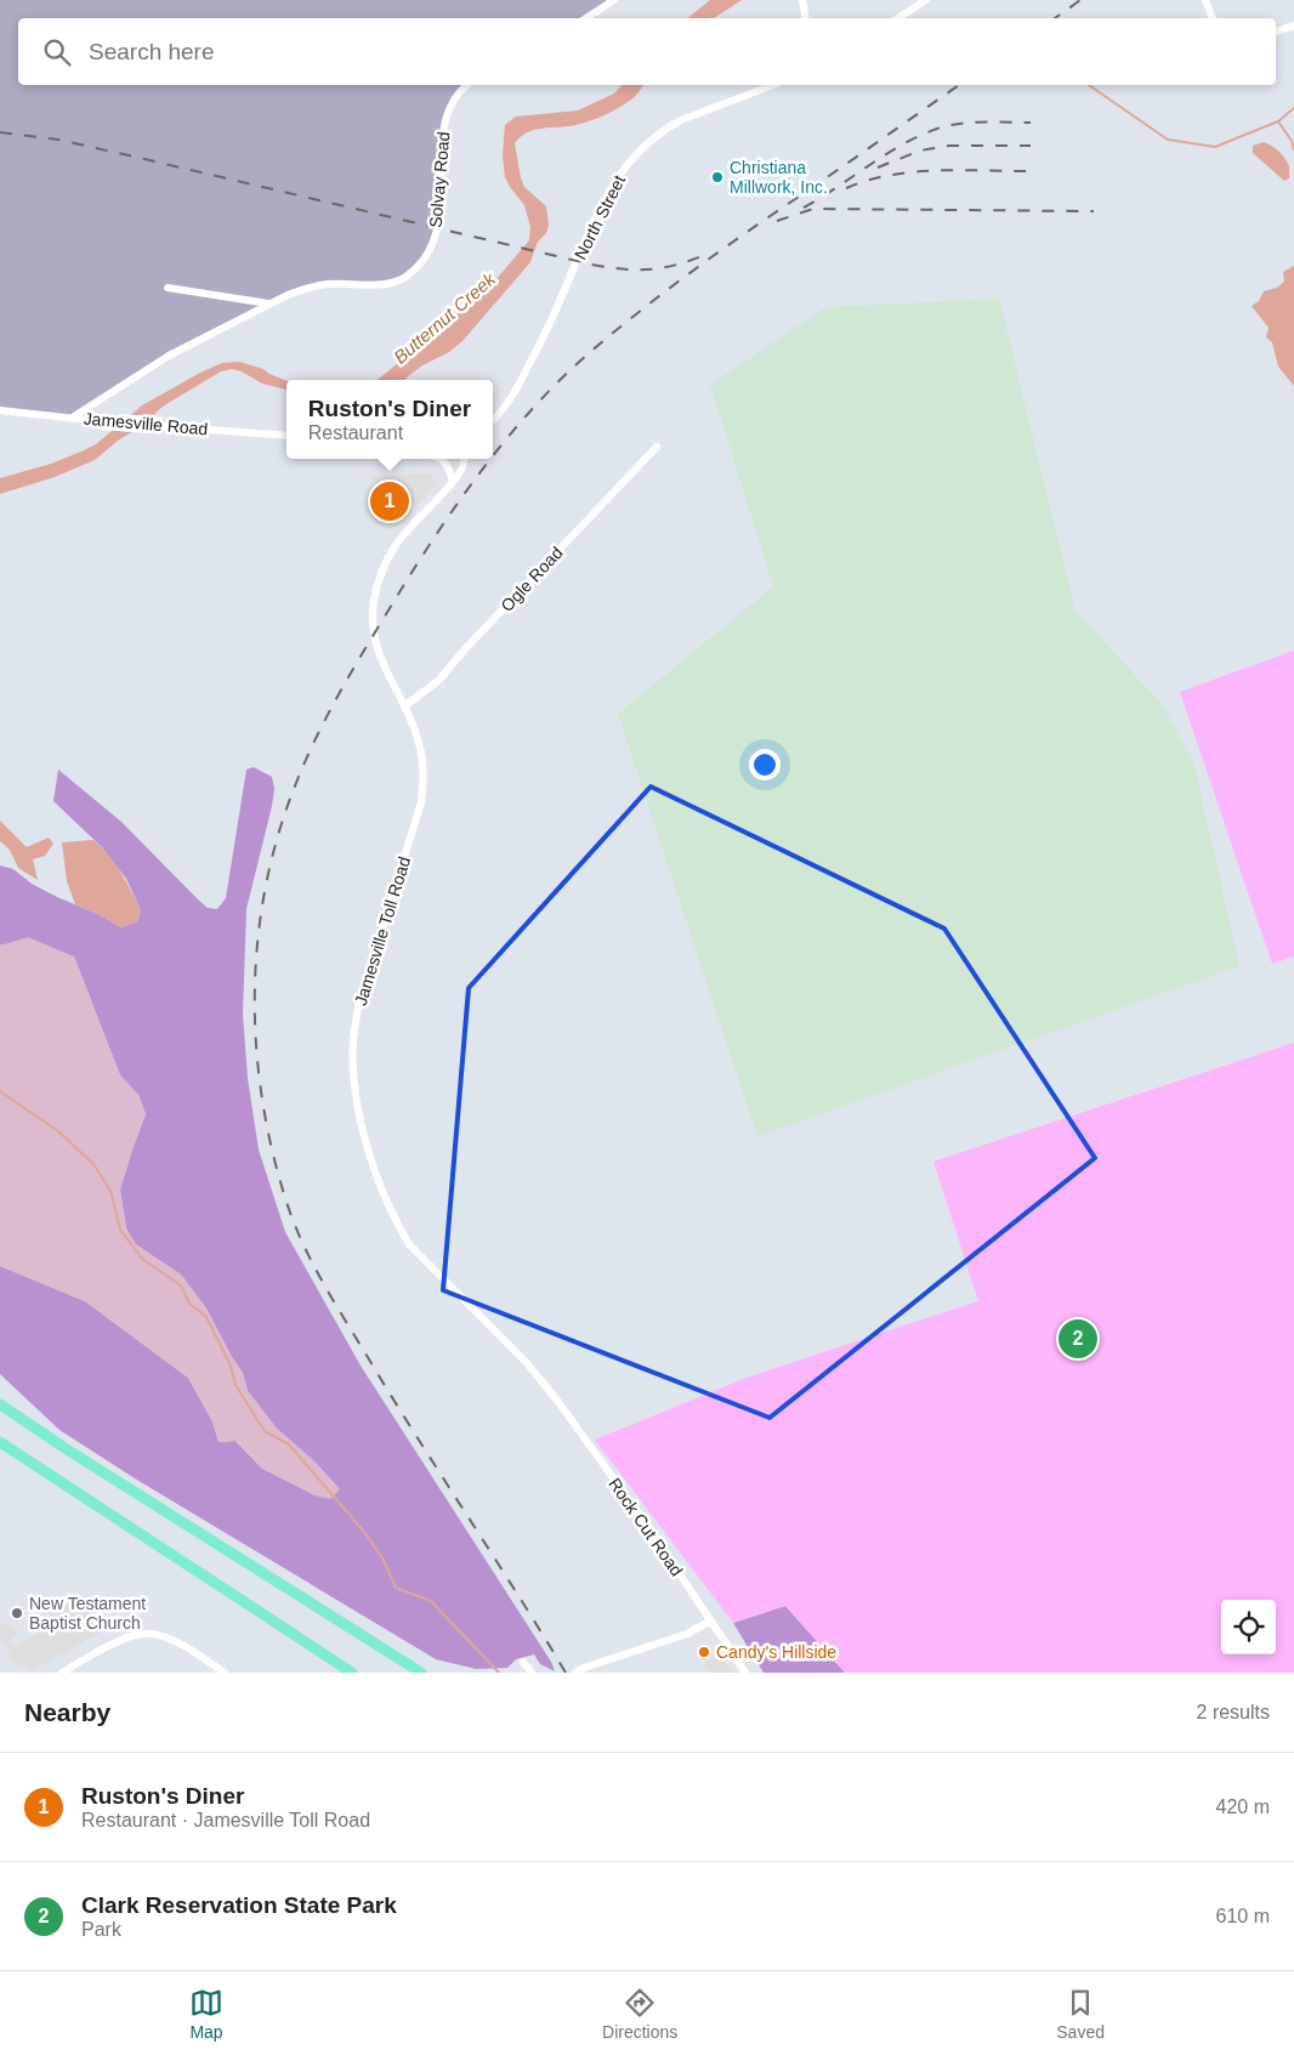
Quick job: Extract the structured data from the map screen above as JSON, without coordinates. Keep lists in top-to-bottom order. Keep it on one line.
{"streets":{"street":["Solvay Road","North Street","Jamesville Road","Ogle Road","Jamesville Toll Road","Rock Cut Road"]},"crossings":[["Solvay Road","Jamesville Road"],["Ogle Road","Jamesville Toll Road"],["Jamesville Toll Road","Rock Cut Road"]],"water":["Butternut Creek"],"places":["Christiana Millwork, Inc.","New Testament Baptist Church","Candy's Hillside"],"page":{"search":"Search here","popup":["Ruston's Diner","Restaurant"],"pins":["1","2"],"heading":["Nearby","2 results"],"list":[{"mark":"1","name":"Ruston's Diner","note":"Restaurant · Jamesville Toll Road","value":"420 m"},{"mark":"2","name":"Clark Reservation State Park","note":"Park","value":"610 m"}],"nav":["Map","Directions","Saved"]}}
